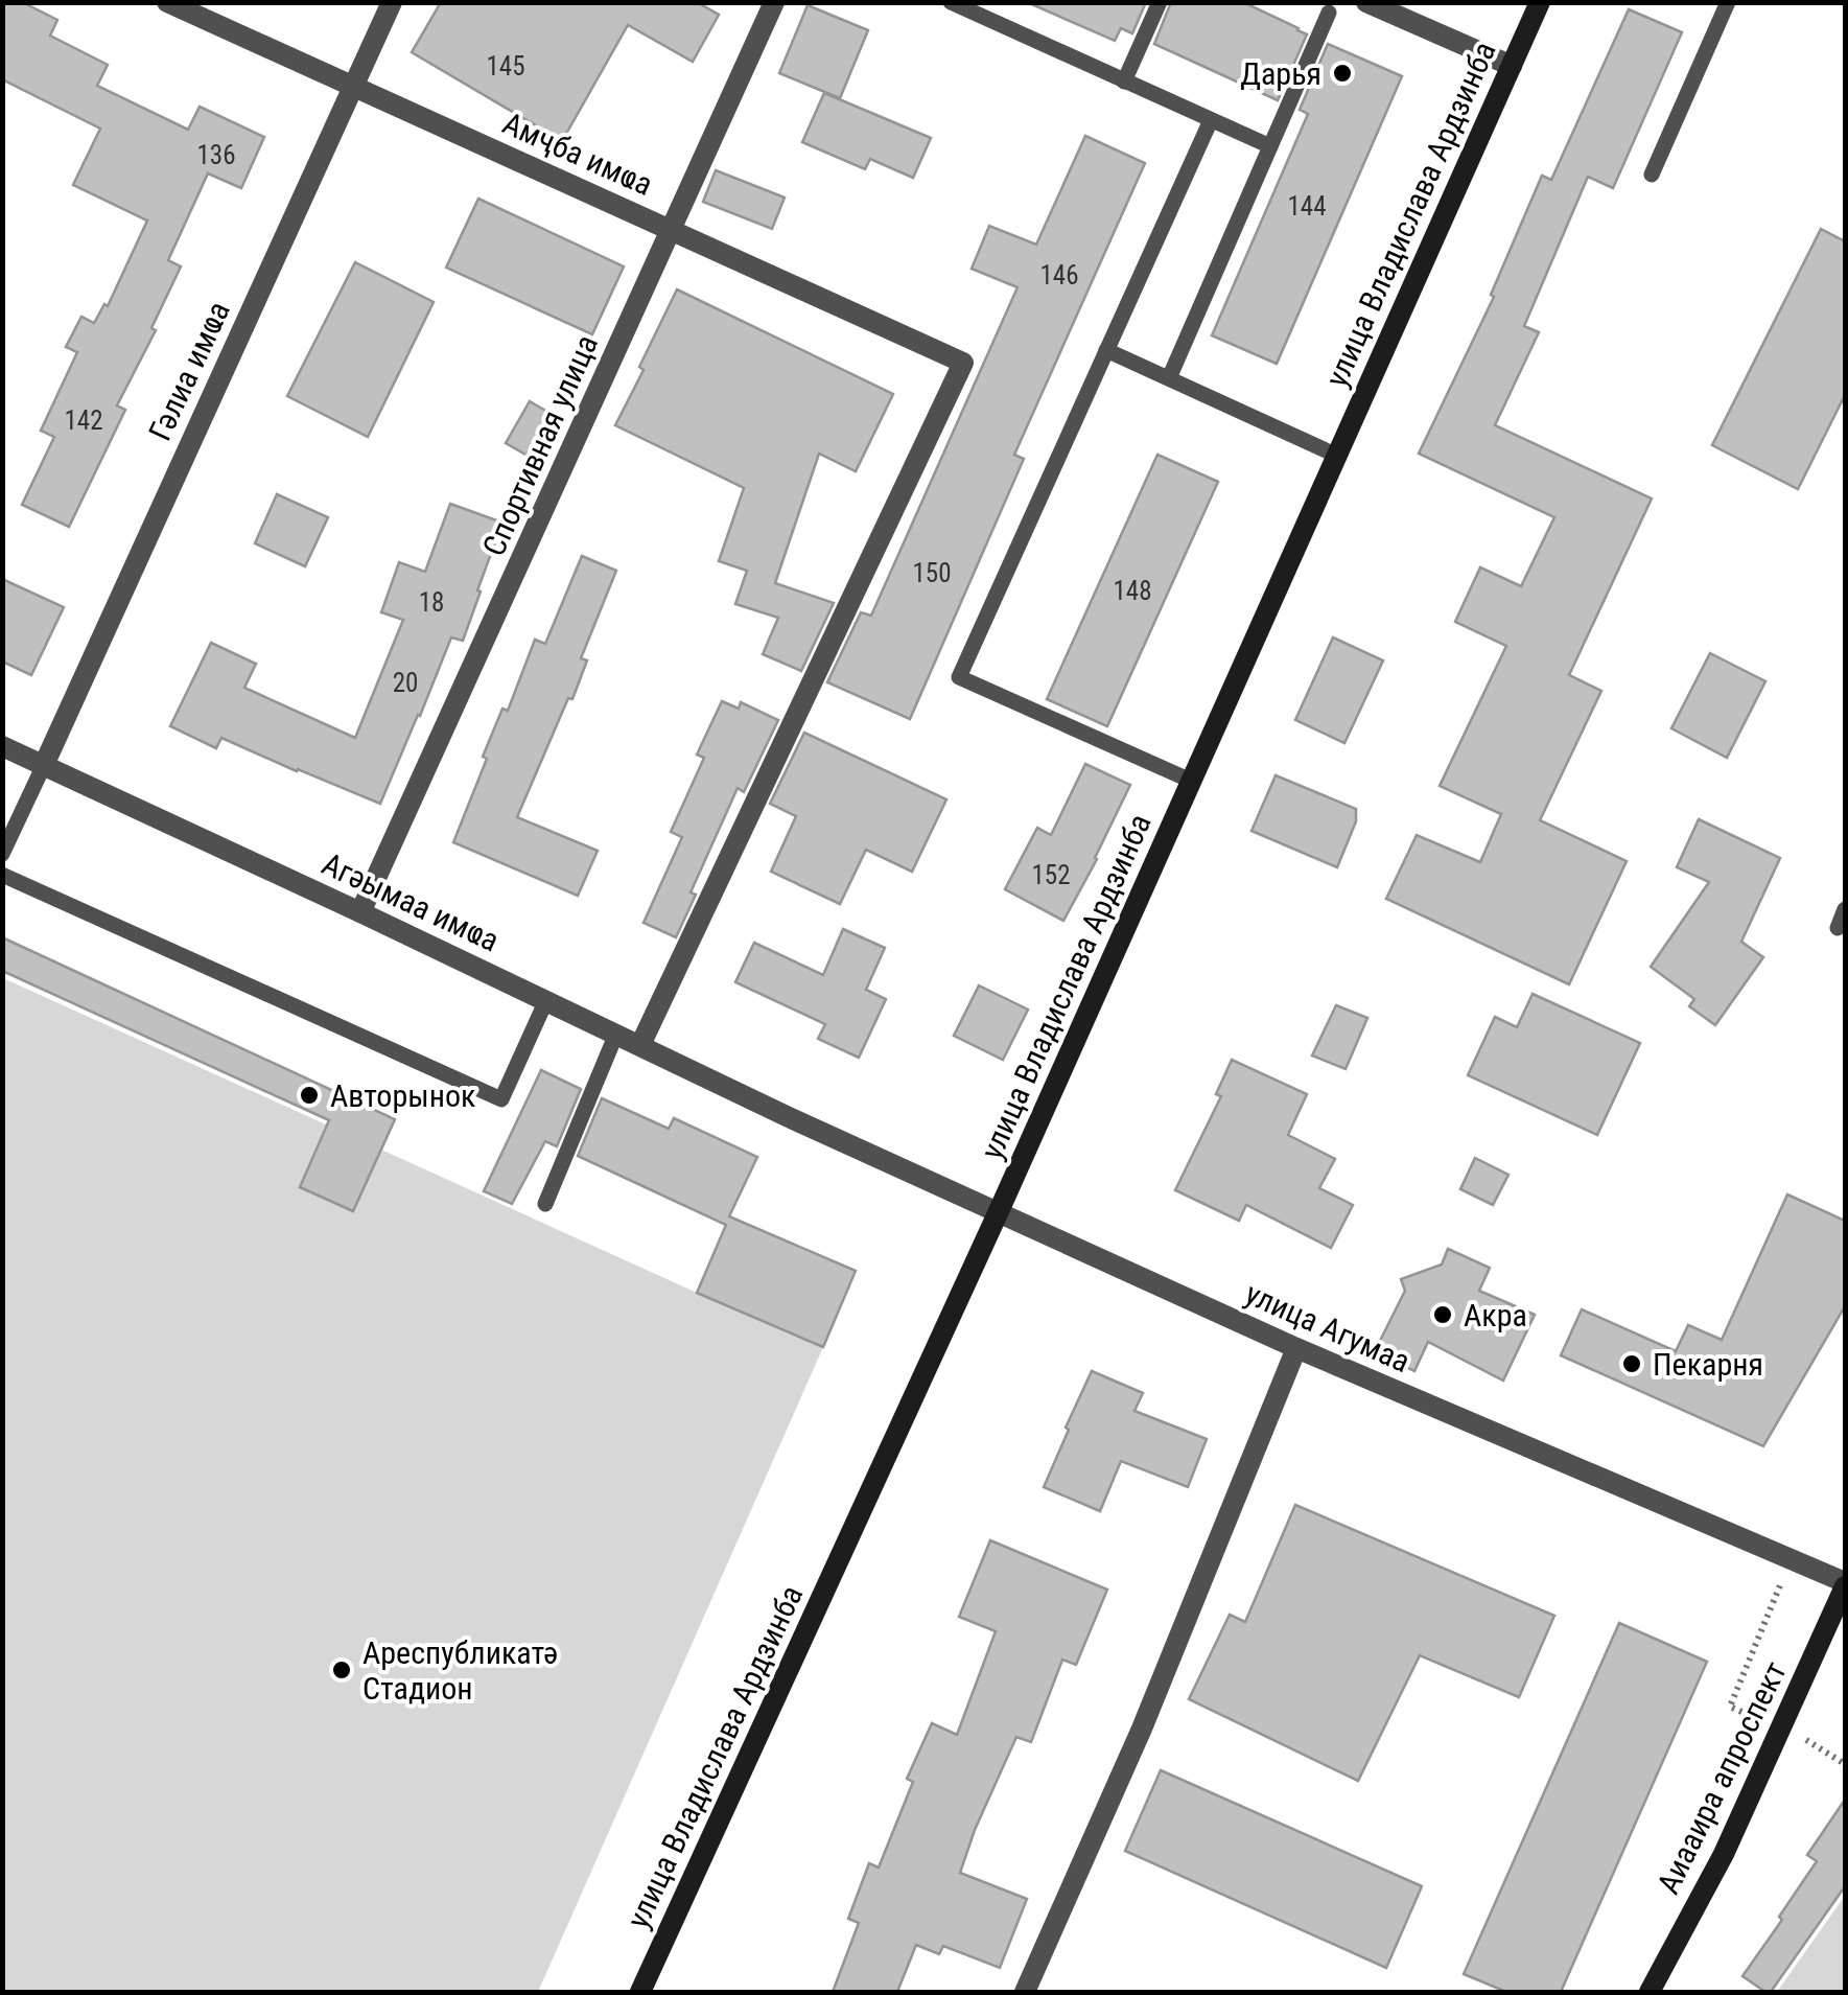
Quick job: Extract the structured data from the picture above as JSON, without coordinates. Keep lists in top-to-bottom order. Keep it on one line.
{"streets":{"main road":["улица Владислава Ардзинба","Аиааира апроспект"],"street":["Амҷба имҩа","Гәлиа имҩа","Спортивная улица","Агәымаа имҩа","улица Агумаа"]},"crossings":[["Амҷба имҩа","Гәлиа имҩа"],["Амҷба имҩа","Спортивная улица"],["Амҷба имҩа","Агәымаа имҩа"],["улица Владислава Ардзинба","улица Агумаа"],["Гәлиа имҩа","Агәымаа имҩа"],["Спортивная улица","Агәымаа имҩа"],["Агәымаа имҩа","улица Агумаа"],["улица Агумаа","Аиааира апроспект"]],"places":["Дарья","Авторынок","Акра","Пекарня","Ареспубликатә Стадион"],"house_numbers":["145","136","144","146","142","150","148","18","20","152"]}
